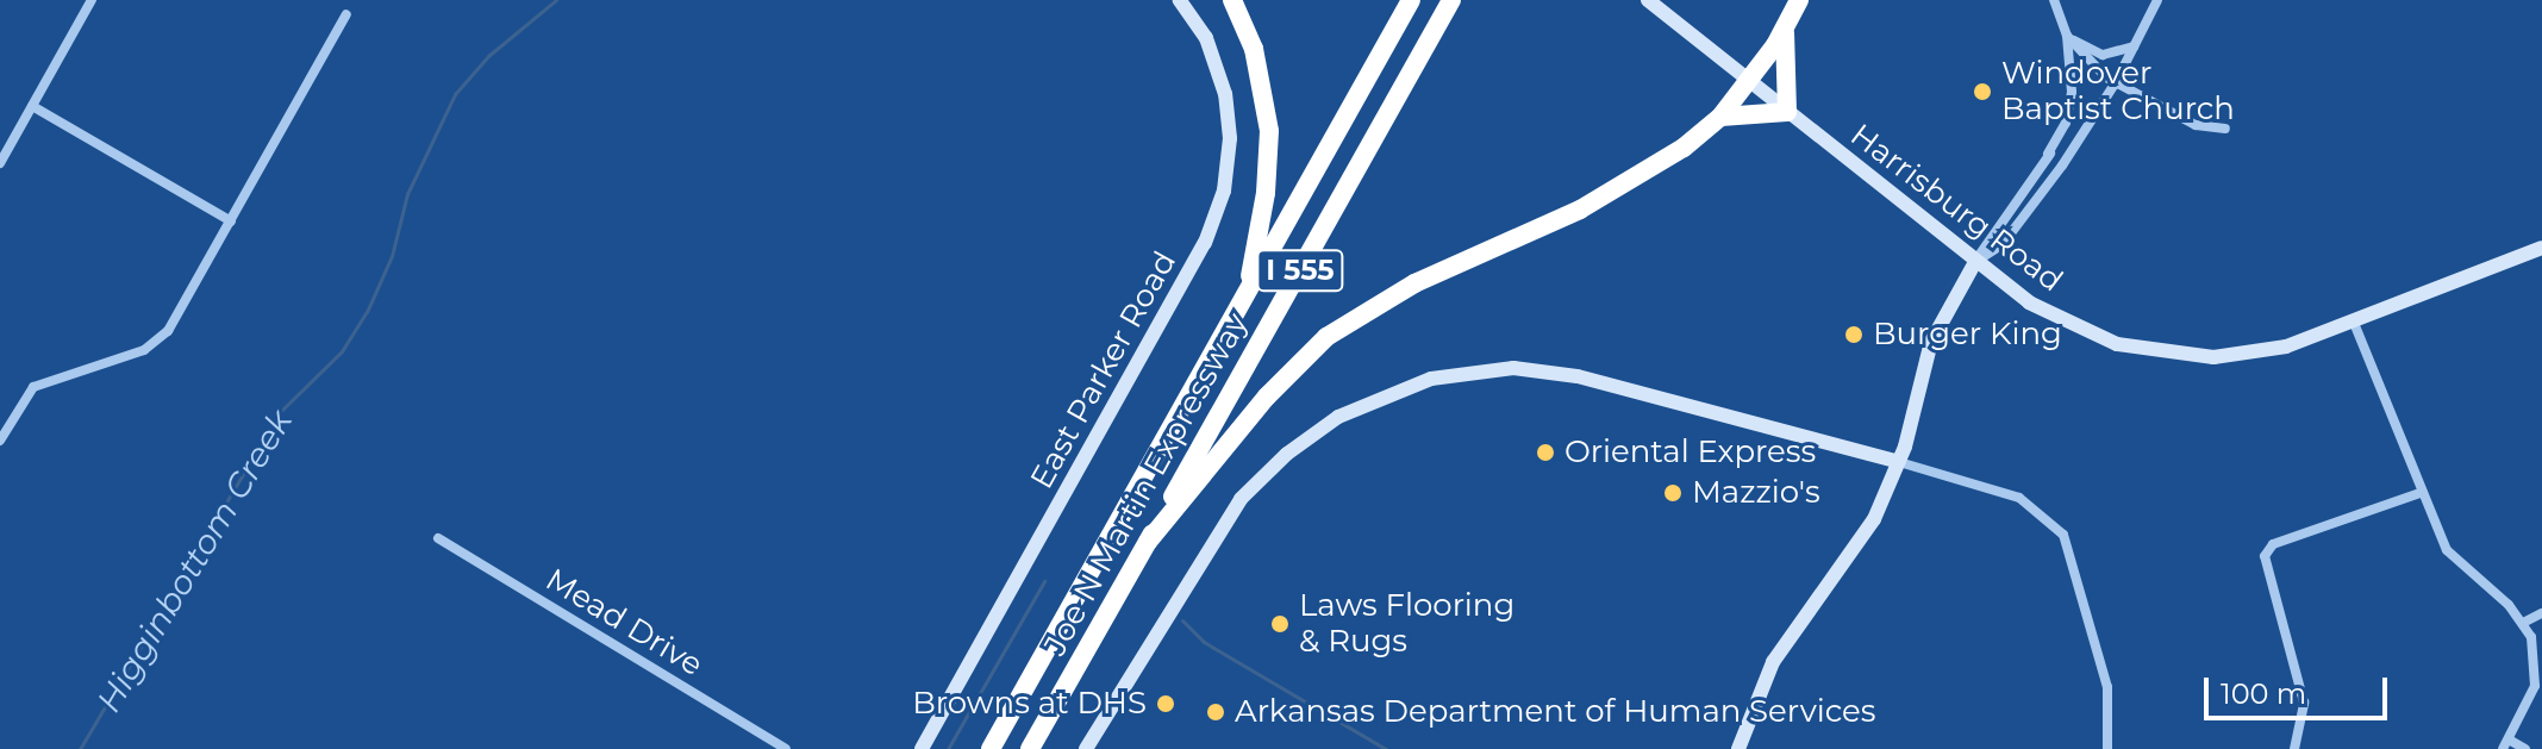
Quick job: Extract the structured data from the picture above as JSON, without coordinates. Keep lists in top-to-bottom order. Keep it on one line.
{"streets":{"highway":["I 555","Joe N Martin Expressway"],"street":["Harrisburg Road","East Parker Road","Mead Drive"]},"water":["Higginbottom Creek"],"places":["Windover Baptist Church","Burger King","Oriental Express","Mazzio's","Laws Flooring & Rugs","Browns at DHS","Arkansas Department of Human Services"],"scale_bar":"100 m"}
